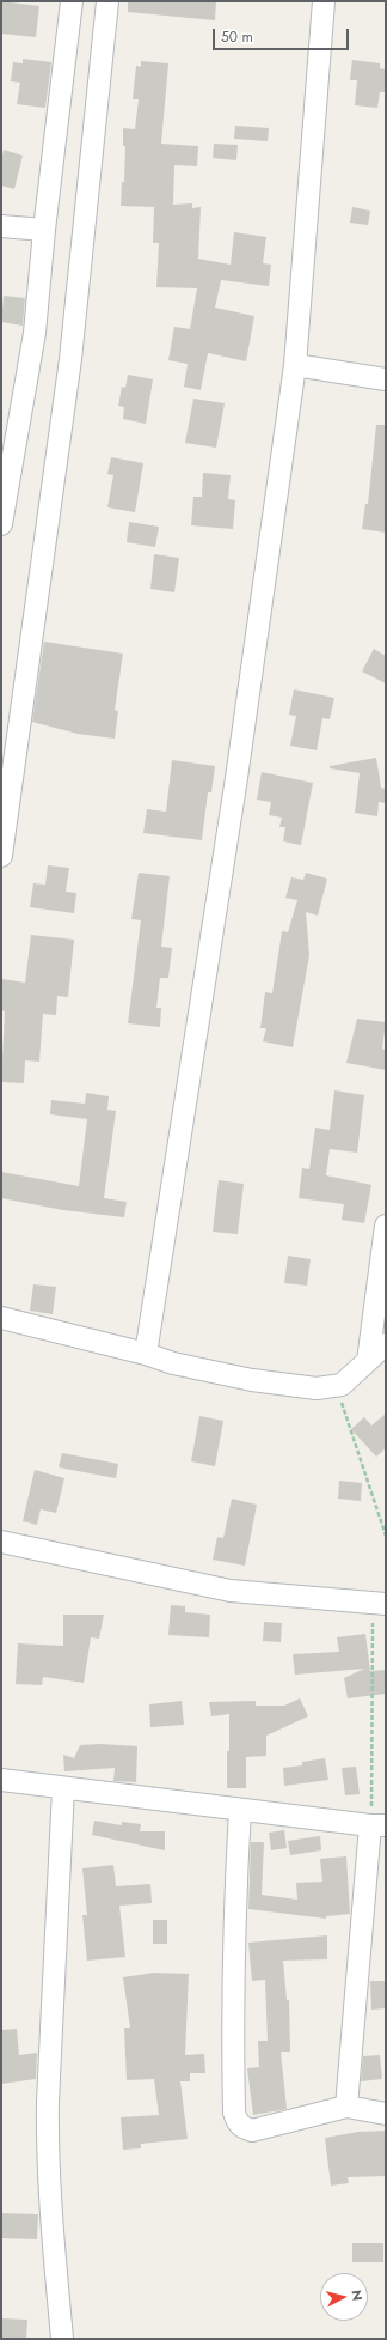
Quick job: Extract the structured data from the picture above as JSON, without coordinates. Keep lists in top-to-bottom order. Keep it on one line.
{"scale_bar":"50 m","north":"right"}
